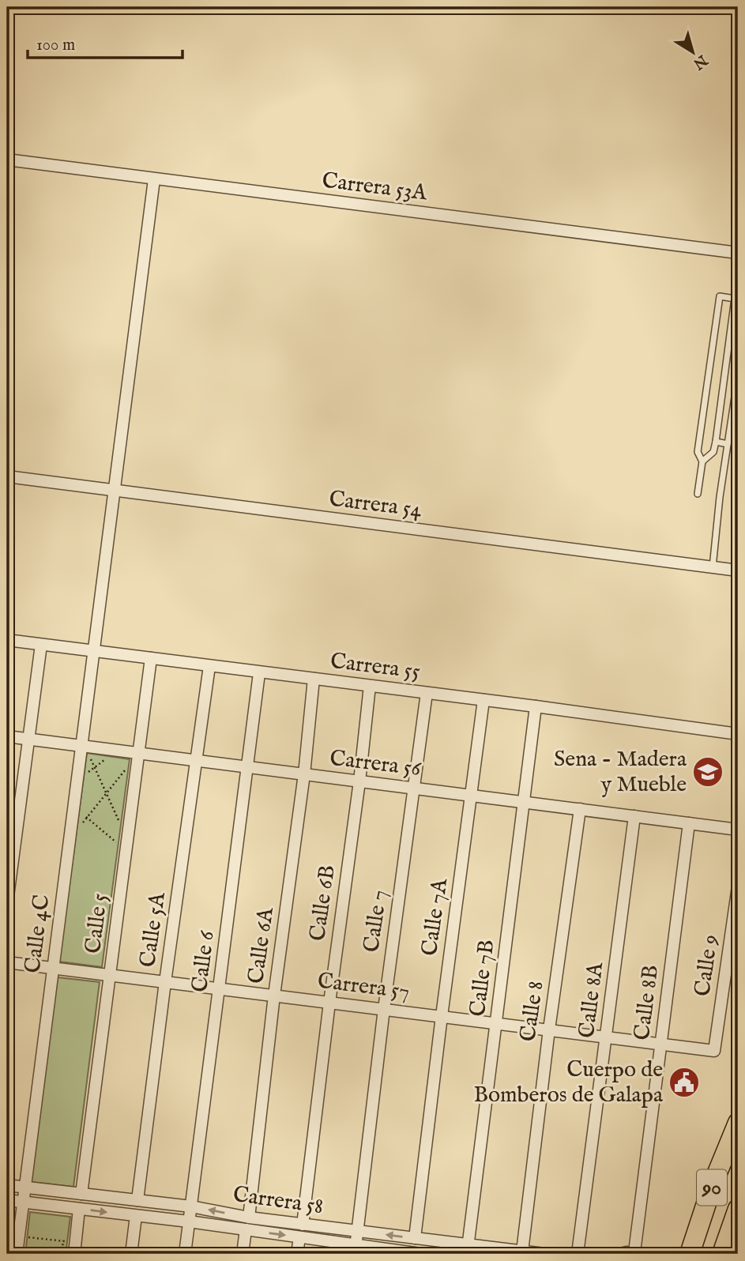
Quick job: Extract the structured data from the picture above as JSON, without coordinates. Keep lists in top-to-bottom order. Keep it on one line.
{"streets":{"highway":["90"],"street":["Carrera 53A","Carrera 54","Carrera 55","Carrera 56","Calle 6B","Calle 7A","Calle 7","Calle 5","Calle 5A","Calle 4C","Calle 6A","Calle 6","Calle 9","Calle 7B","Carrera 57","Calle 8A","Calle 8B","Calle 8","Carrera 58"]},"crossings":[["Carrera 53A","Calle 4C"],["Carrera 54","Calle 4C"],["Carrera 55","Calle 6B"],["Carrera 55","Calle 7A"],["Carrera 55","Calle 7"],["Carrera 55","Calle 5"],["Carrera 55","Calle 5A"],["Carrera 55","Calle 4C"],["Carrera 55","Calle 6A"],["Carrera 55","Calle 6"],["Carrera 55","Calle 7B"],["Carrera 56","Calle 6B"],["Carrera 56","Calle 7A"],["Carrera 56","Calle 7"],["Carrera 56","Calle 5"],["Carrera 56","Calle 5A"],["Carrera 56","Calle 4C"],["Carrera 56","Calle 6A"],["Carrera 56","Calle 6"],["Carrera 56","Calle 7B"],["Carrera 56","Calle 8A"],["Carrera 56","Calle 8B"],["Carrera 56","Calle 8"],["Calle 6B","Carrera 57"],["Calle 6B","Carrera 58"],["Calle 7A","Carrera 57"],["Calle 7A","Carrera 58"],["Calle 7","Carrera 57"],["Calle 7","Carrera 58"],["Calle 5","Carrera 57"],["Calle 5","Carrera 58"],["Calle 5A","Carrera 57"],["Calle 5A","Carrera 58"],["Calle 4C","Carrera 57"],["Calle 4C","Carrera 58"],["Calle 6A","Carrera 57"],["Calle 6A","Carrera 58"],["Calle 6","Carrera 57"],["Calle 6","Carrera 58"],["Calle 9","Carrera 57"],["Calle 7B","Carrera 57"],["Calle 7B","Carrera 58"],["Carrera 57","Calle 8A"],["Carrera 57","Calle 8B"],["Carrera 57","Calle 8"],["Calle 8","Carrera 58"]],"places":{"school or university":["Sena - Madera y Mueble"],"public building":["Cuerpo de Bomberos de Galapa"]},"scale_bar":"100 m","north":"bottom right"}
